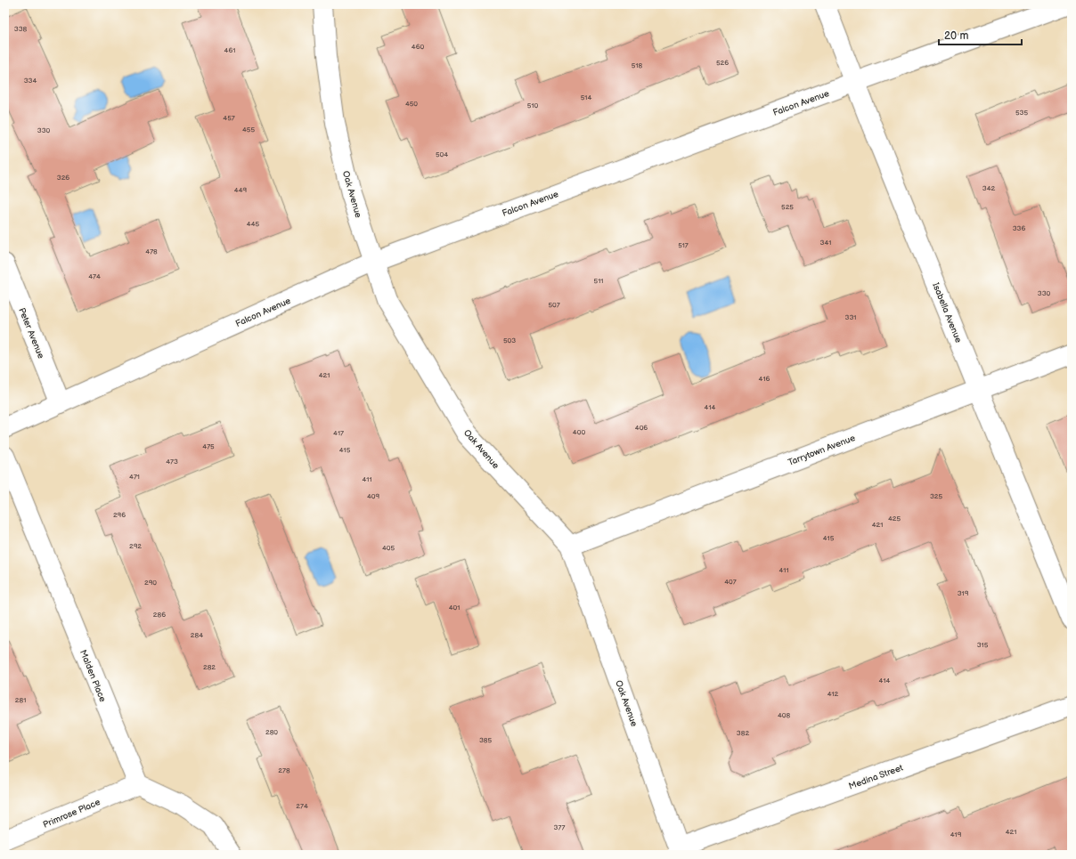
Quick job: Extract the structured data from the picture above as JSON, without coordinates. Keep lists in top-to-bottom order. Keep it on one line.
{"streets":{"street":["Falcon Avenue","Oak Avenue","Isabella Avenue","Peter Avenue","Tarrytown Avenue","Malden Place","Medina Street","Primrose Place"]},"crossings":[["Falcon Avenue","Oak Avenue"],["Falcon Avenue","Isabella Avenue"],["Falcon Avenue","Peter Avenue"],["Oak Avenue","Tarrytown Avenue"],["Oak Avenue","Medina Street"],["Isabella Avenue","Tarrytown Avenue"],["Malden Place","Primrose Place"]],"house_numbers":["338","460","461","526","518","334","514","450","510","535","457","455","330","504","326","342","449","525","445","336","341","517","478","474","511","330","507","331","503","421","416","414","406","400","417","475","415","473","471","411","409","325","296","425","421","415","292","405","411","407","290","319","401","286","284","315","282","414","412","281","408","280","382","385","278","274","377","421","419"],"scale_bar":"20 m"}
